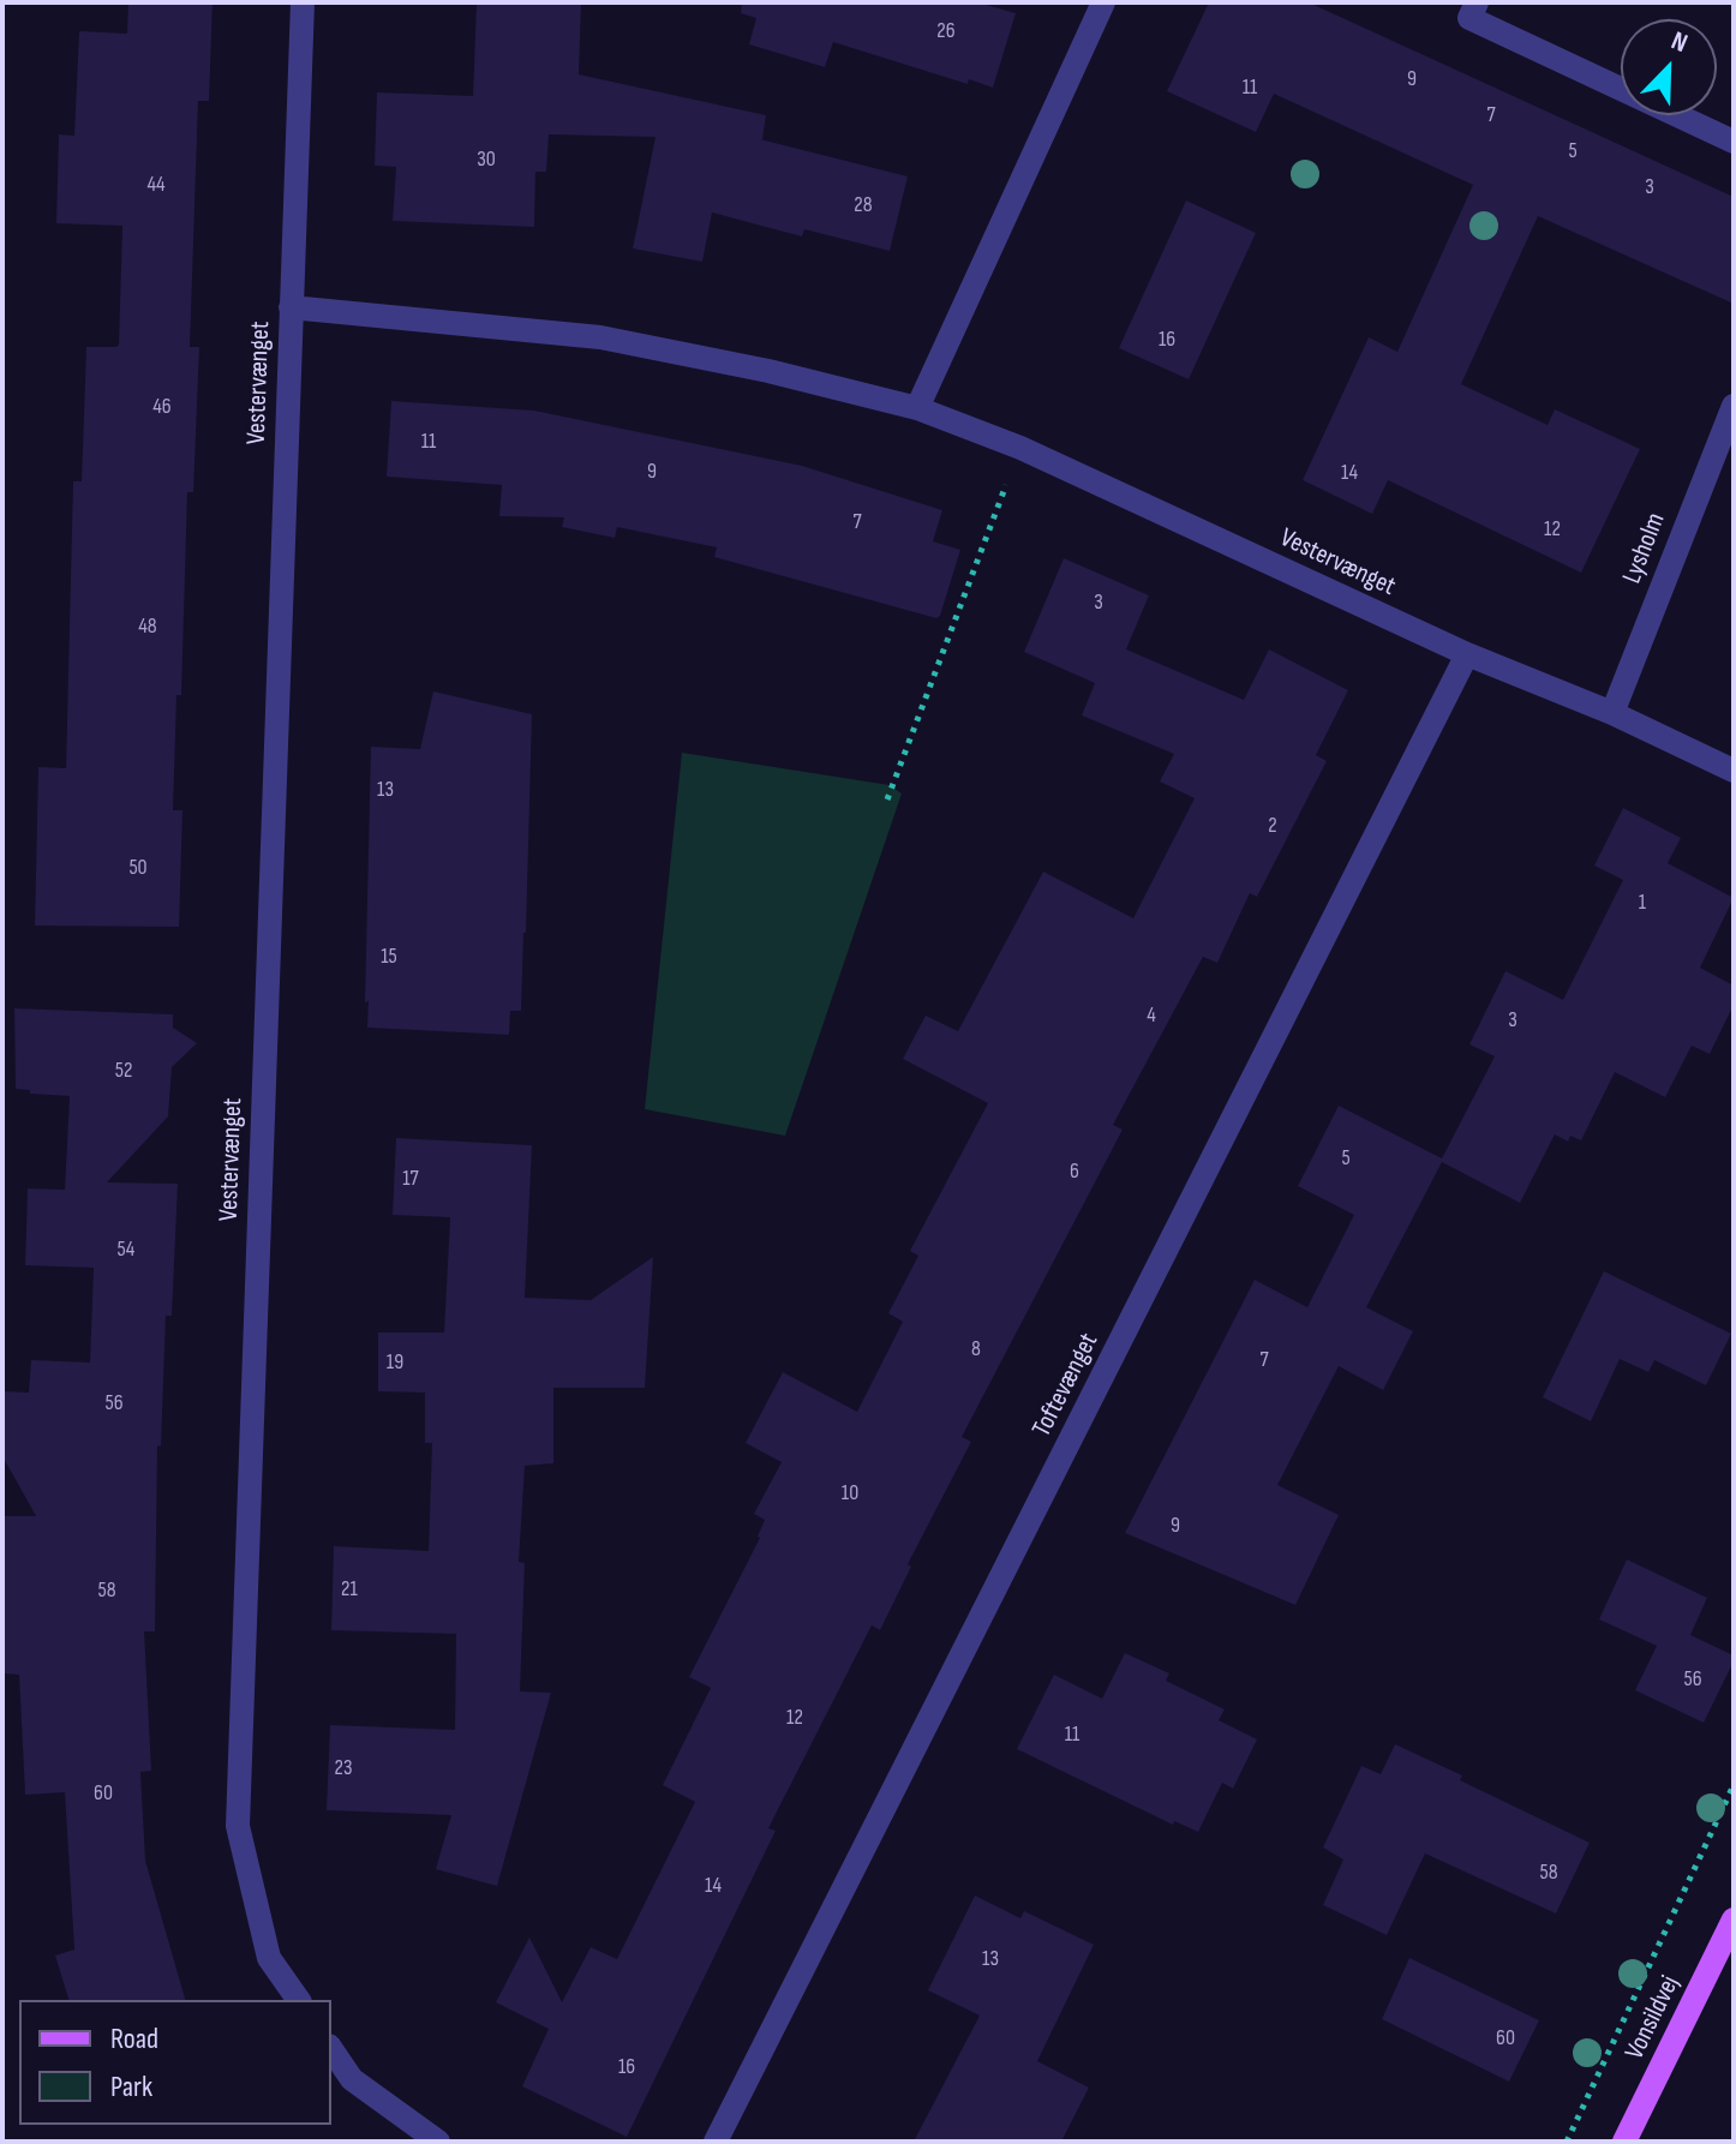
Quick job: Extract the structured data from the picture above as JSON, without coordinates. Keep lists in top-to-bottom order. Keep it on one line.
{"streets":{"main road":["Vonsildvej"],"street":["Vestervænget","Lysholm","Toftevænget"]},"crossings":[["Vestervænget","Lysholm"],["Vestervænget","Toftevænget"]],"house_numbers":["26","9","11","7","5","30","44","3","28","16","46","11","9","14","7","12","3","48","13","2","50","1","15","4","3","52","5","6","17","54","8","7","19","56","10","9","21","58","56","12","11","23","60","58","14","13","60","16"],"legend":["Road","Park"],"north":"top right"}
